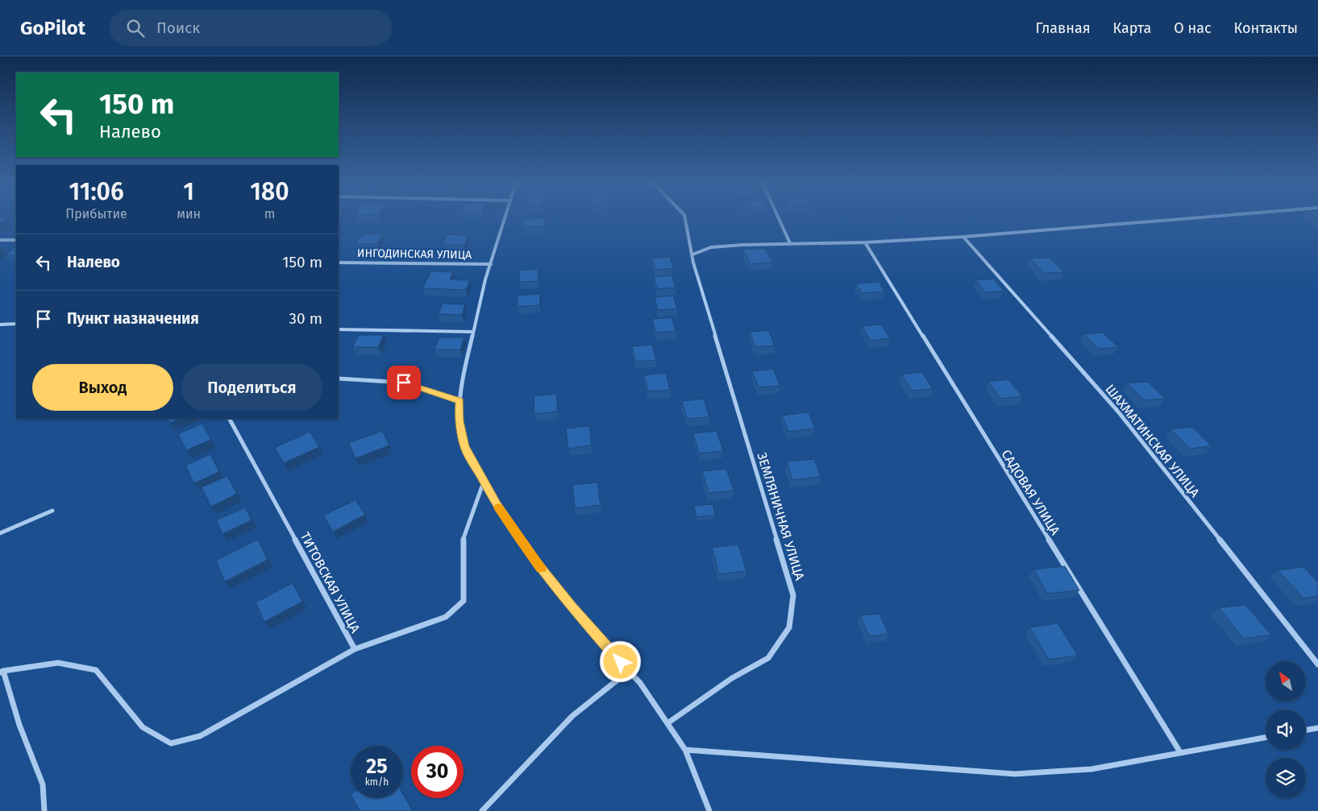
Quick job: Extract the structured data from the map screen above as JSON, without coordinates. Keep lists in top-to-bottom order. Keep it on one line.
{"streets":{"street":["ИНГОДИНСКАЯ УЛИЦА","ШАХМАТИНСКАЯ УЛИЦА","САДОВАЯ УЛИЦА","ЗЕМЛЯНИЧНАЯ УЛИЦА","ТИТОВСКАЯ УЛИЦА"]},"north":"top left","page":{"header":"GoPilot","search":"Поиск","nav":["Главная","Карта","О нас","Контакты"],"turn":["150 m","Налево"],"eta":["11:06","Прибытие","1","мин","180","m"],"list":[{"name":"Налево","value":"150 m"},{"name":"Пункт назначения","value":"30 m"}],"buttons":["Выход","Поделиться"],"speed":"25 km/h","limit":"30"}}
